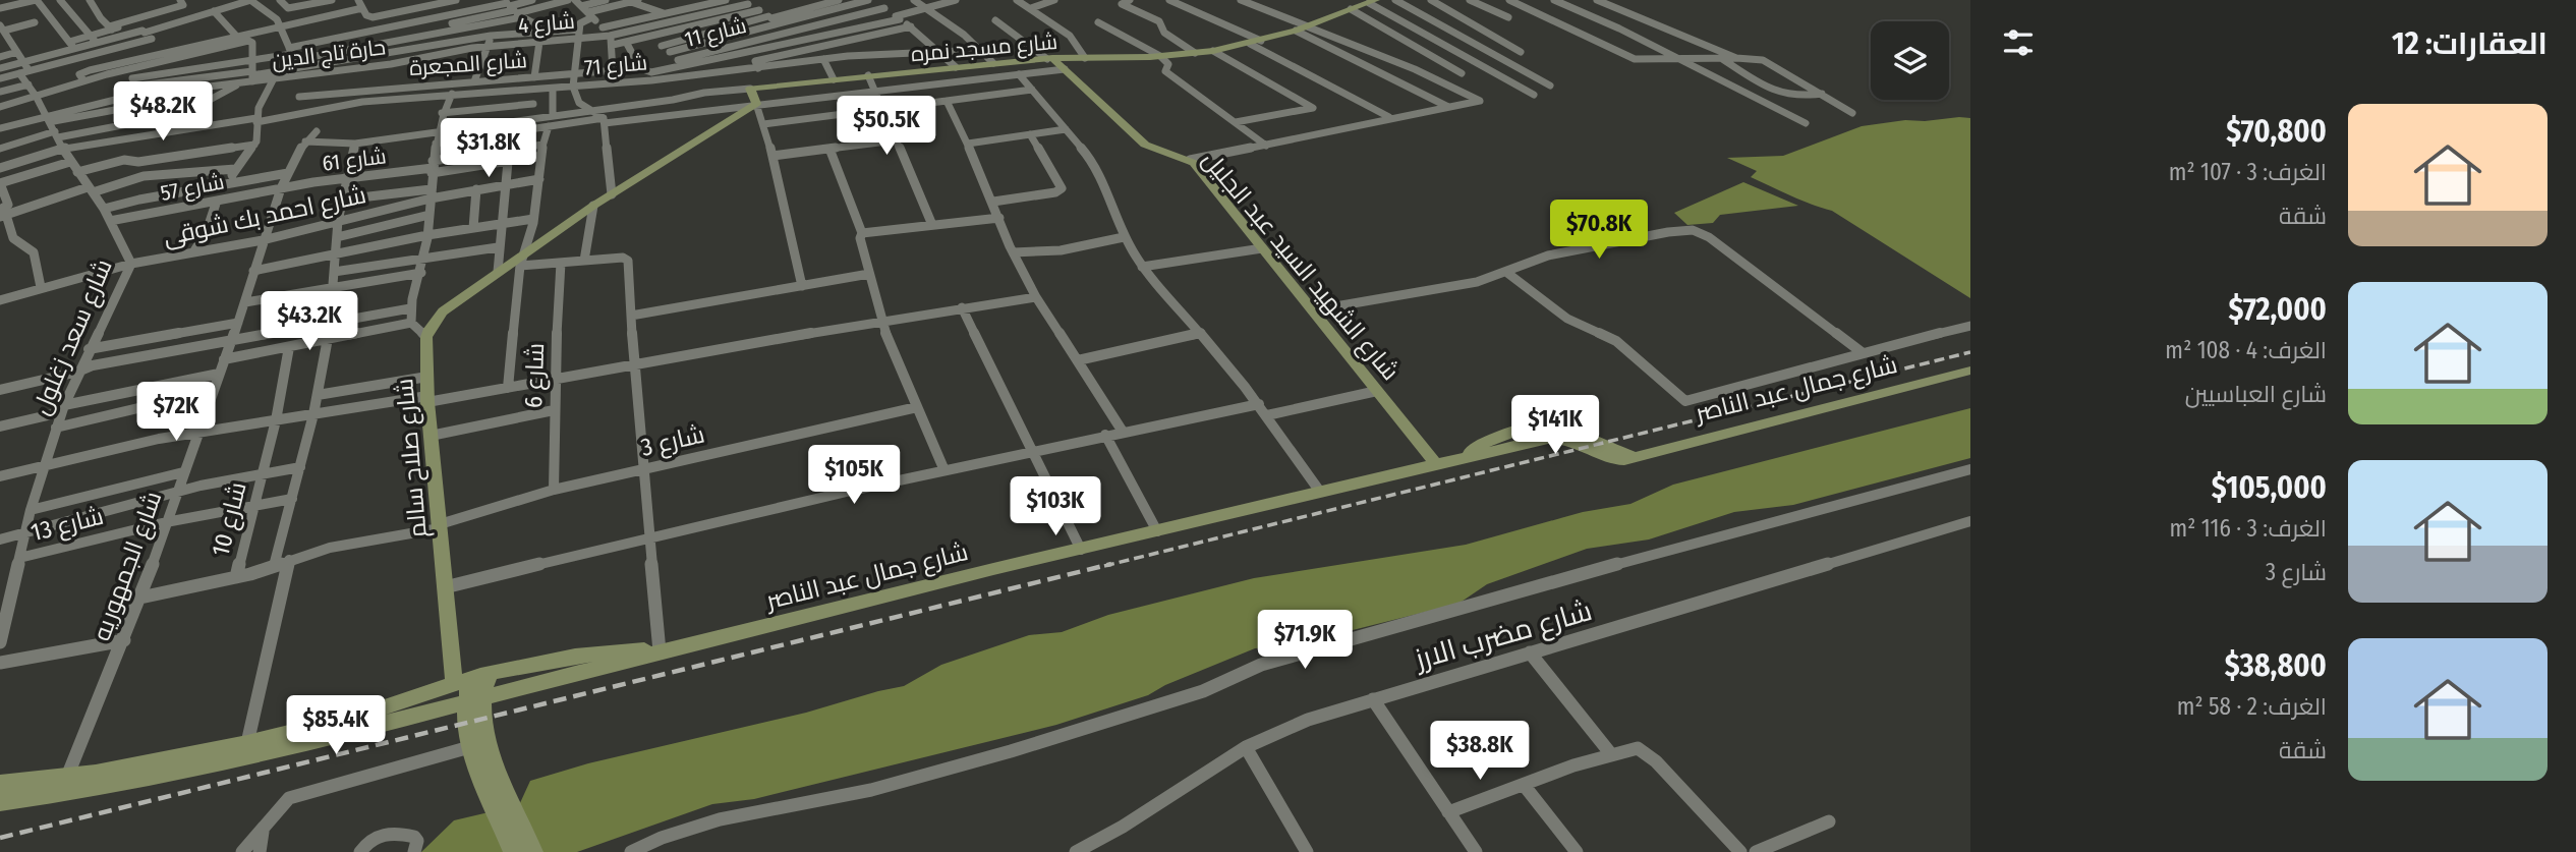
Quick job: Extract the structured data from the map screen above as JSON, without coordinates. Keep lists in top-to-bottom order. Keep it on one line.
{"streets":{"street":["شارع 4","شارع 11","شارع مسجد نمره","حارة تاج الدين","شارع المجعرة","شارع 71","شارع 61","شارع 57","شارع احمد بك شوقى","شارع الشهيد السيد عبد الجليل","شارع سعد زغلول","شارع 6","شارع جمال عبد الناصر","شارع 3","شارع صلاح سالم","شارع 10","شارع 13","شارع الجمهوريه","شارع مضرب الارز"]},"crossings":[["شارع 4","حارة تاج الدين"],["شارع مسجد نمره","شارع الشهيد السيد عبد الجليل"],["شارع مسجد نمره","شارع الجمهوريه"],["حارة تاج الدين","شارع سعد زغلول"],["شارع 71","شارع سعد زغلول"],["شارع 61","شارع 57"],["شارع 61","شارع الجمهوريه"],["شارع 57","شارع سعد زغلول"],["شارع 57","شارع الجمهوريه"],["شارع احمد بك شوقى","شارع سعد زغلول"],["شارع احمد بك شوقى","شارع الجمهوريه"],["شارع الشهيد السيد عبد الجليل","شارع جمال عبد الناصر"],["شارع سعد زغلول","شارع 13"],["شارع 6","شارع 3"],["شارع جمال عبد الناصر","شارع صلاح سالم"],["شارع جمال عبد الناصر","شارع الجمهوريه"],["شارع 3","شارع صلاح سالم"],["شارع 3","شارع 10"],["شارع 3","شارع الجمهوريه"],["شارع 10","شارع 13"],["شارع 13","شارع الجمهوريه"]],"page":{"heading":"العقارات: 12","price":["$48.2K","$50.5K","$31.8K","$70.8K","$43.2K","$72K","$141K","$105K","$103K","$71.9K","$85.4K","$38.8K"],"list":[{"name":"$70,800","note":"الغرف: 3 · 107 m² · شقة"},{"name":"$72,000","note":"الغرف: 4 · 108 m² · شارع العباسيين"},{"name":"$105,000","note":"الغرف: 3 · 116 m² · شارع 3"},{"name":"$38,800","note":"الغرف: 2 · 58 m² · شقة"}]}}
